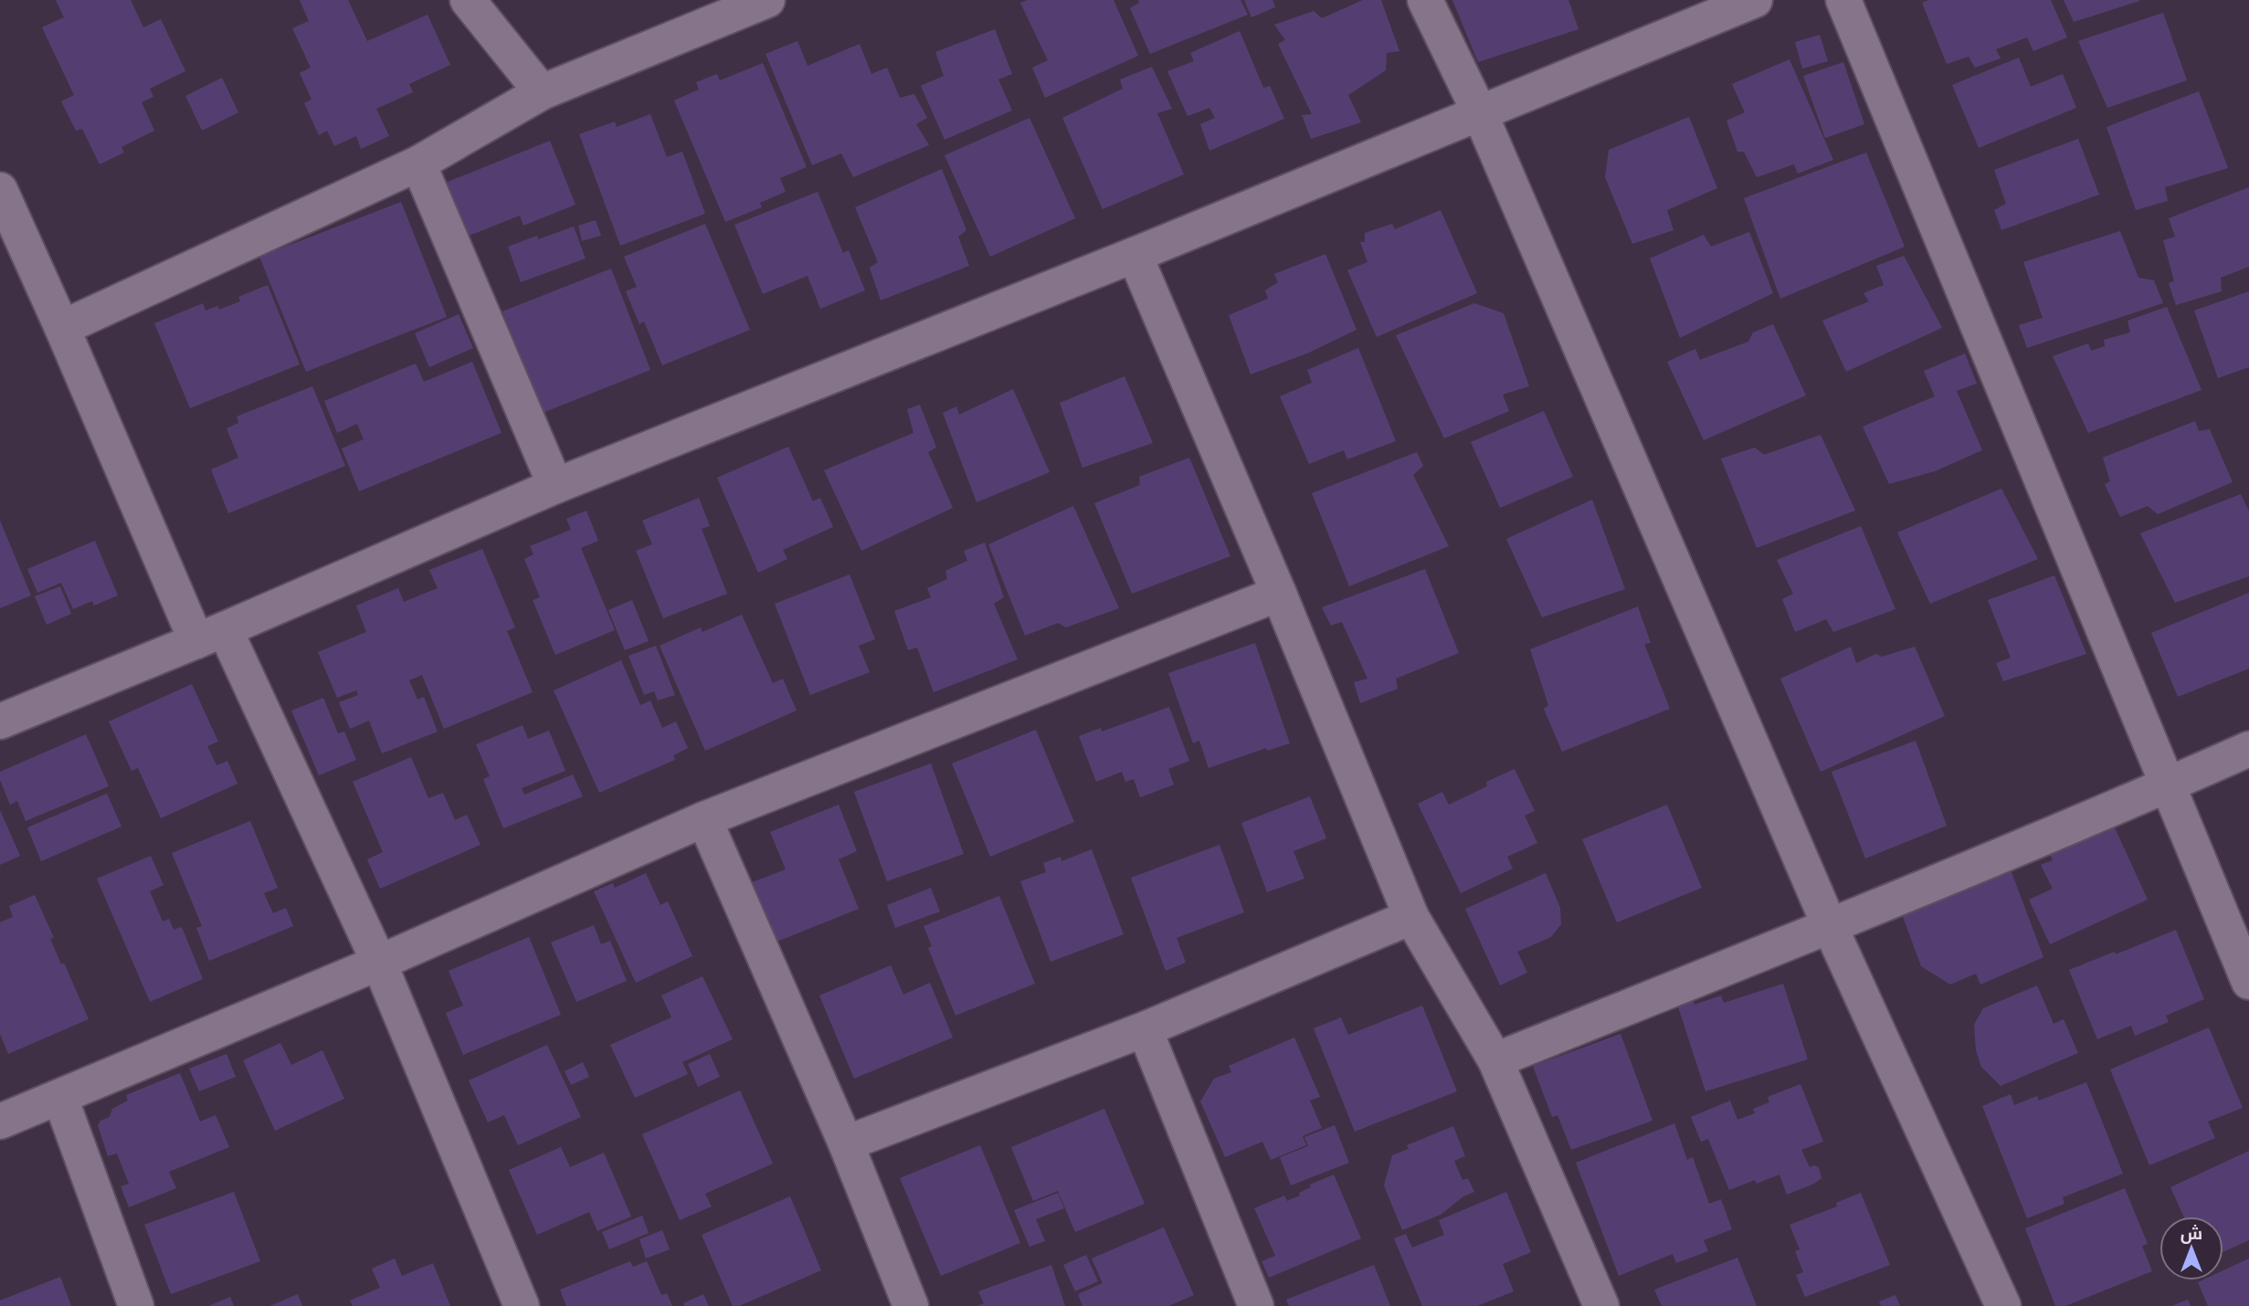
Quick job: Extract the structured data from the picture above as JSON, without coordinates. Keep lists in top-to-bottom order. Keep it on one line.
{"north":"top"}
